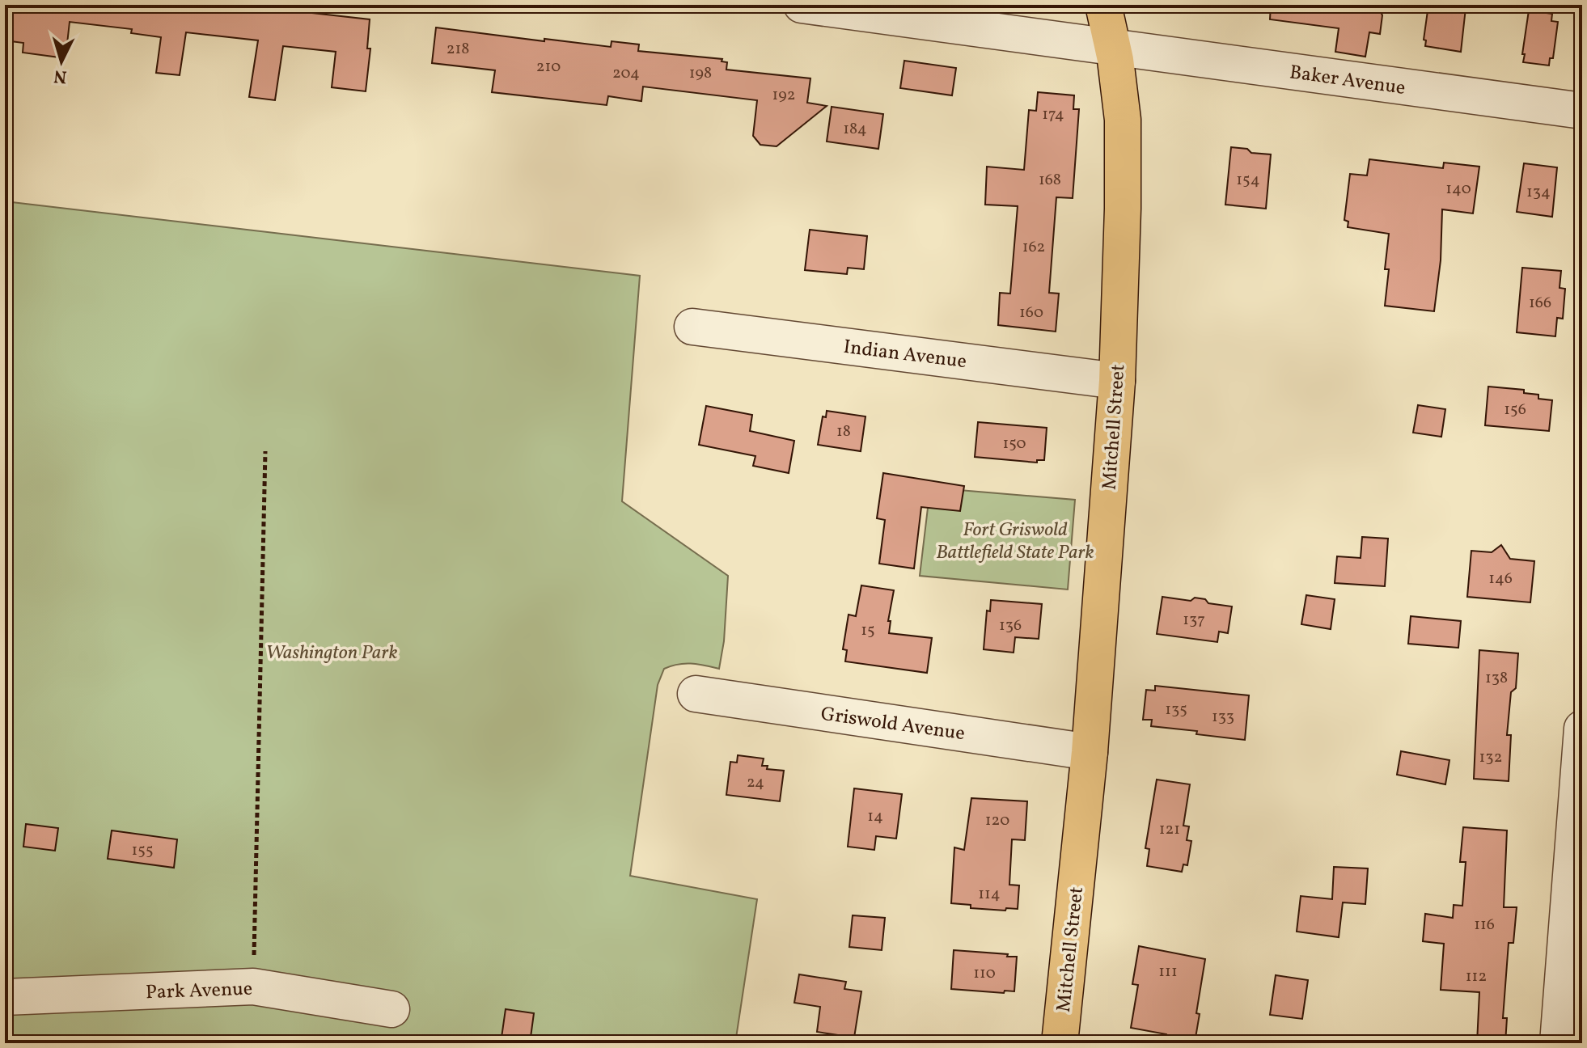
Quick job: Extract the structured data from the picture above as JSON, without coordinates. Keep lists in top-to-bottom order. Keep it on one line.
{"streets":{"main road":["Mitchell Street"],"street":["Baker Avenue","Indian Avenue","Griswold Avenue","Park Avenue"]},"crossings":[["Baker Avenue","Mitchell Street"],["Indian Avenue","Mitchell Street"],["Mitchell Street","Griswold Avenue"]],"parks":["Fort Griswold Battlefield State Park","Washington Park"],"house_numbers":["218","210","204","198","192","174","184","168","154","140","134","162","166","160","156","18","150","146","137","136","15","138","135","133","132","24","14","120","121","155","114","116","111","110","112"],"north":"bottom"}
